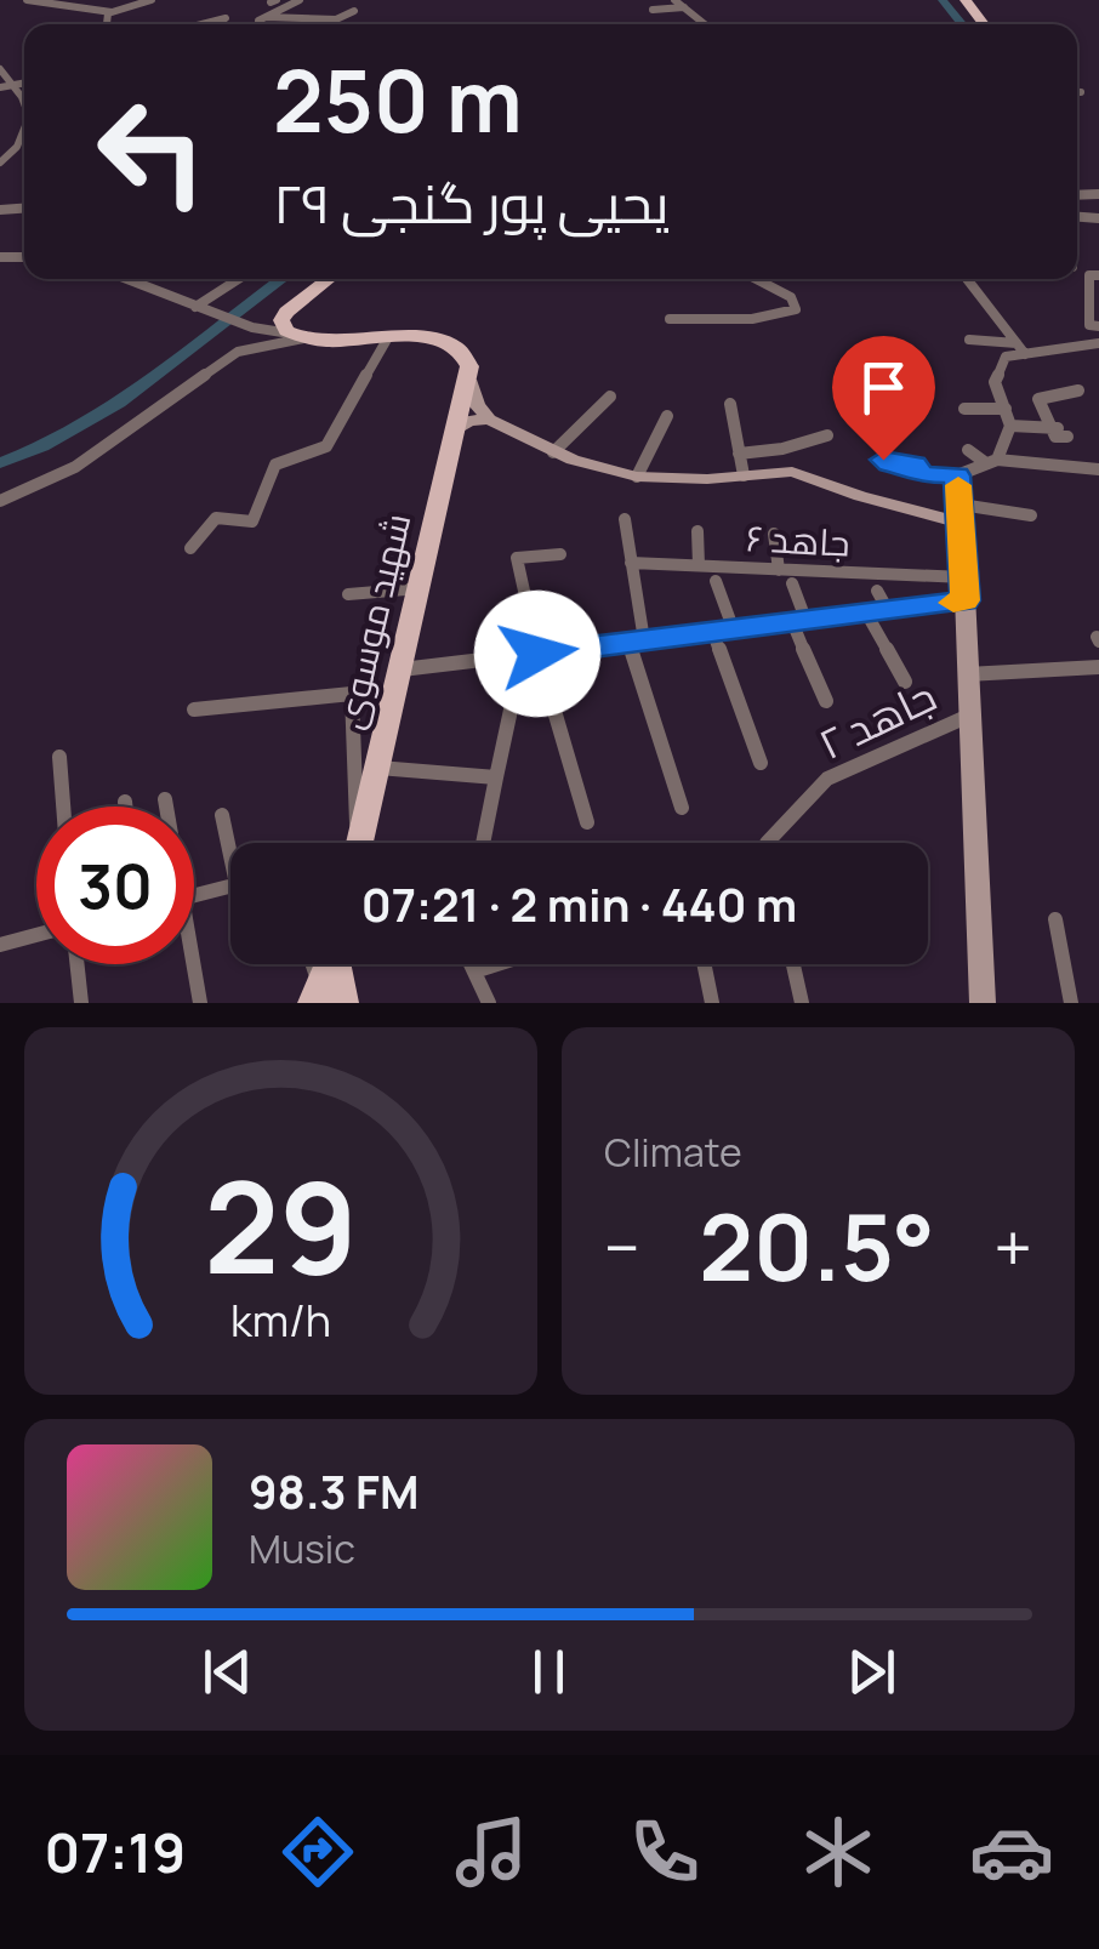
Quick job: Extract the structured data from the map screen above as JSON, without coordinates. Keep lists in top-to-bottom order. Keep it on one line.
{"streets":{"main road":["شهید موسوی"],"street":["جاهد ۶","جاهد ۲"]},"page":{"turn":["250 m","یحیی پور گنجی ۲۹"],"limit":"30","trip":"07:21 · 2 min · 440 m","tile":"Climate","heat":["−","20.5°","+"],"song":["98.3 FM","Music"],"tabs":"07:19","gauge":["29","km/h"]}}
